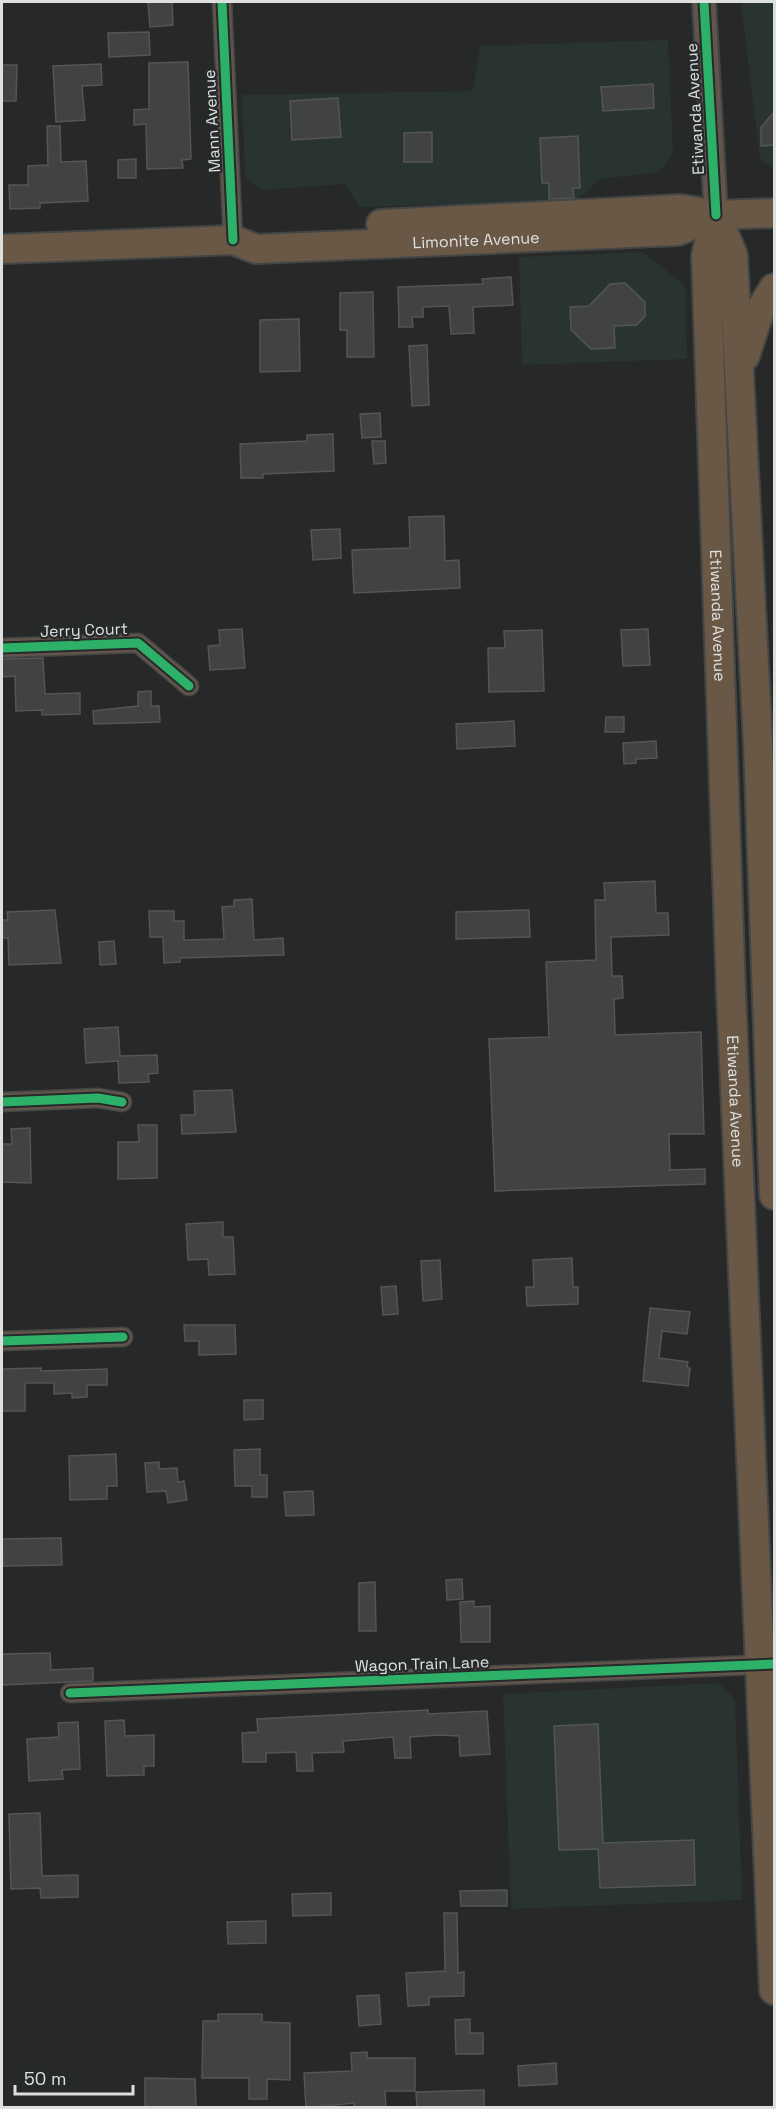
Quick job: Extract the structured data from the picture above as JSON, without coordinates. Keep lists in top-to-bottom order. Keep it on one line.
{"streets":{"main road":["Etiwanda Avenue","Limonite Avenue"],"street":["Mann Avenue","Jerry Court","Wagon Train Lane"]},"crossings":[["Etiwanda Avenue","Limonite Avenue"],["Etiwanda Avenue","Wagon Train Lane"],["Mann Avenue","Limonite Avenue"]],"scale_bar":"50 m"}
